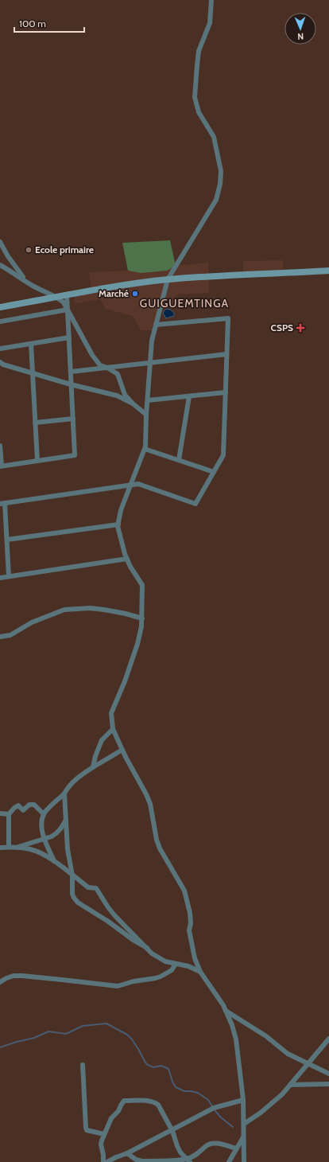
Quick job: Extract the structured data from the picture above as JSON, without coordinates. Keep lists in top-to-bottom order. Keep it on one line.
{"districts":["GUIGUEMTINGA"],"places":{"other":["Ecole primaire","Marché"],"health":["CSPS"]},"scale_bar":"100 m","north":"bottom"}
